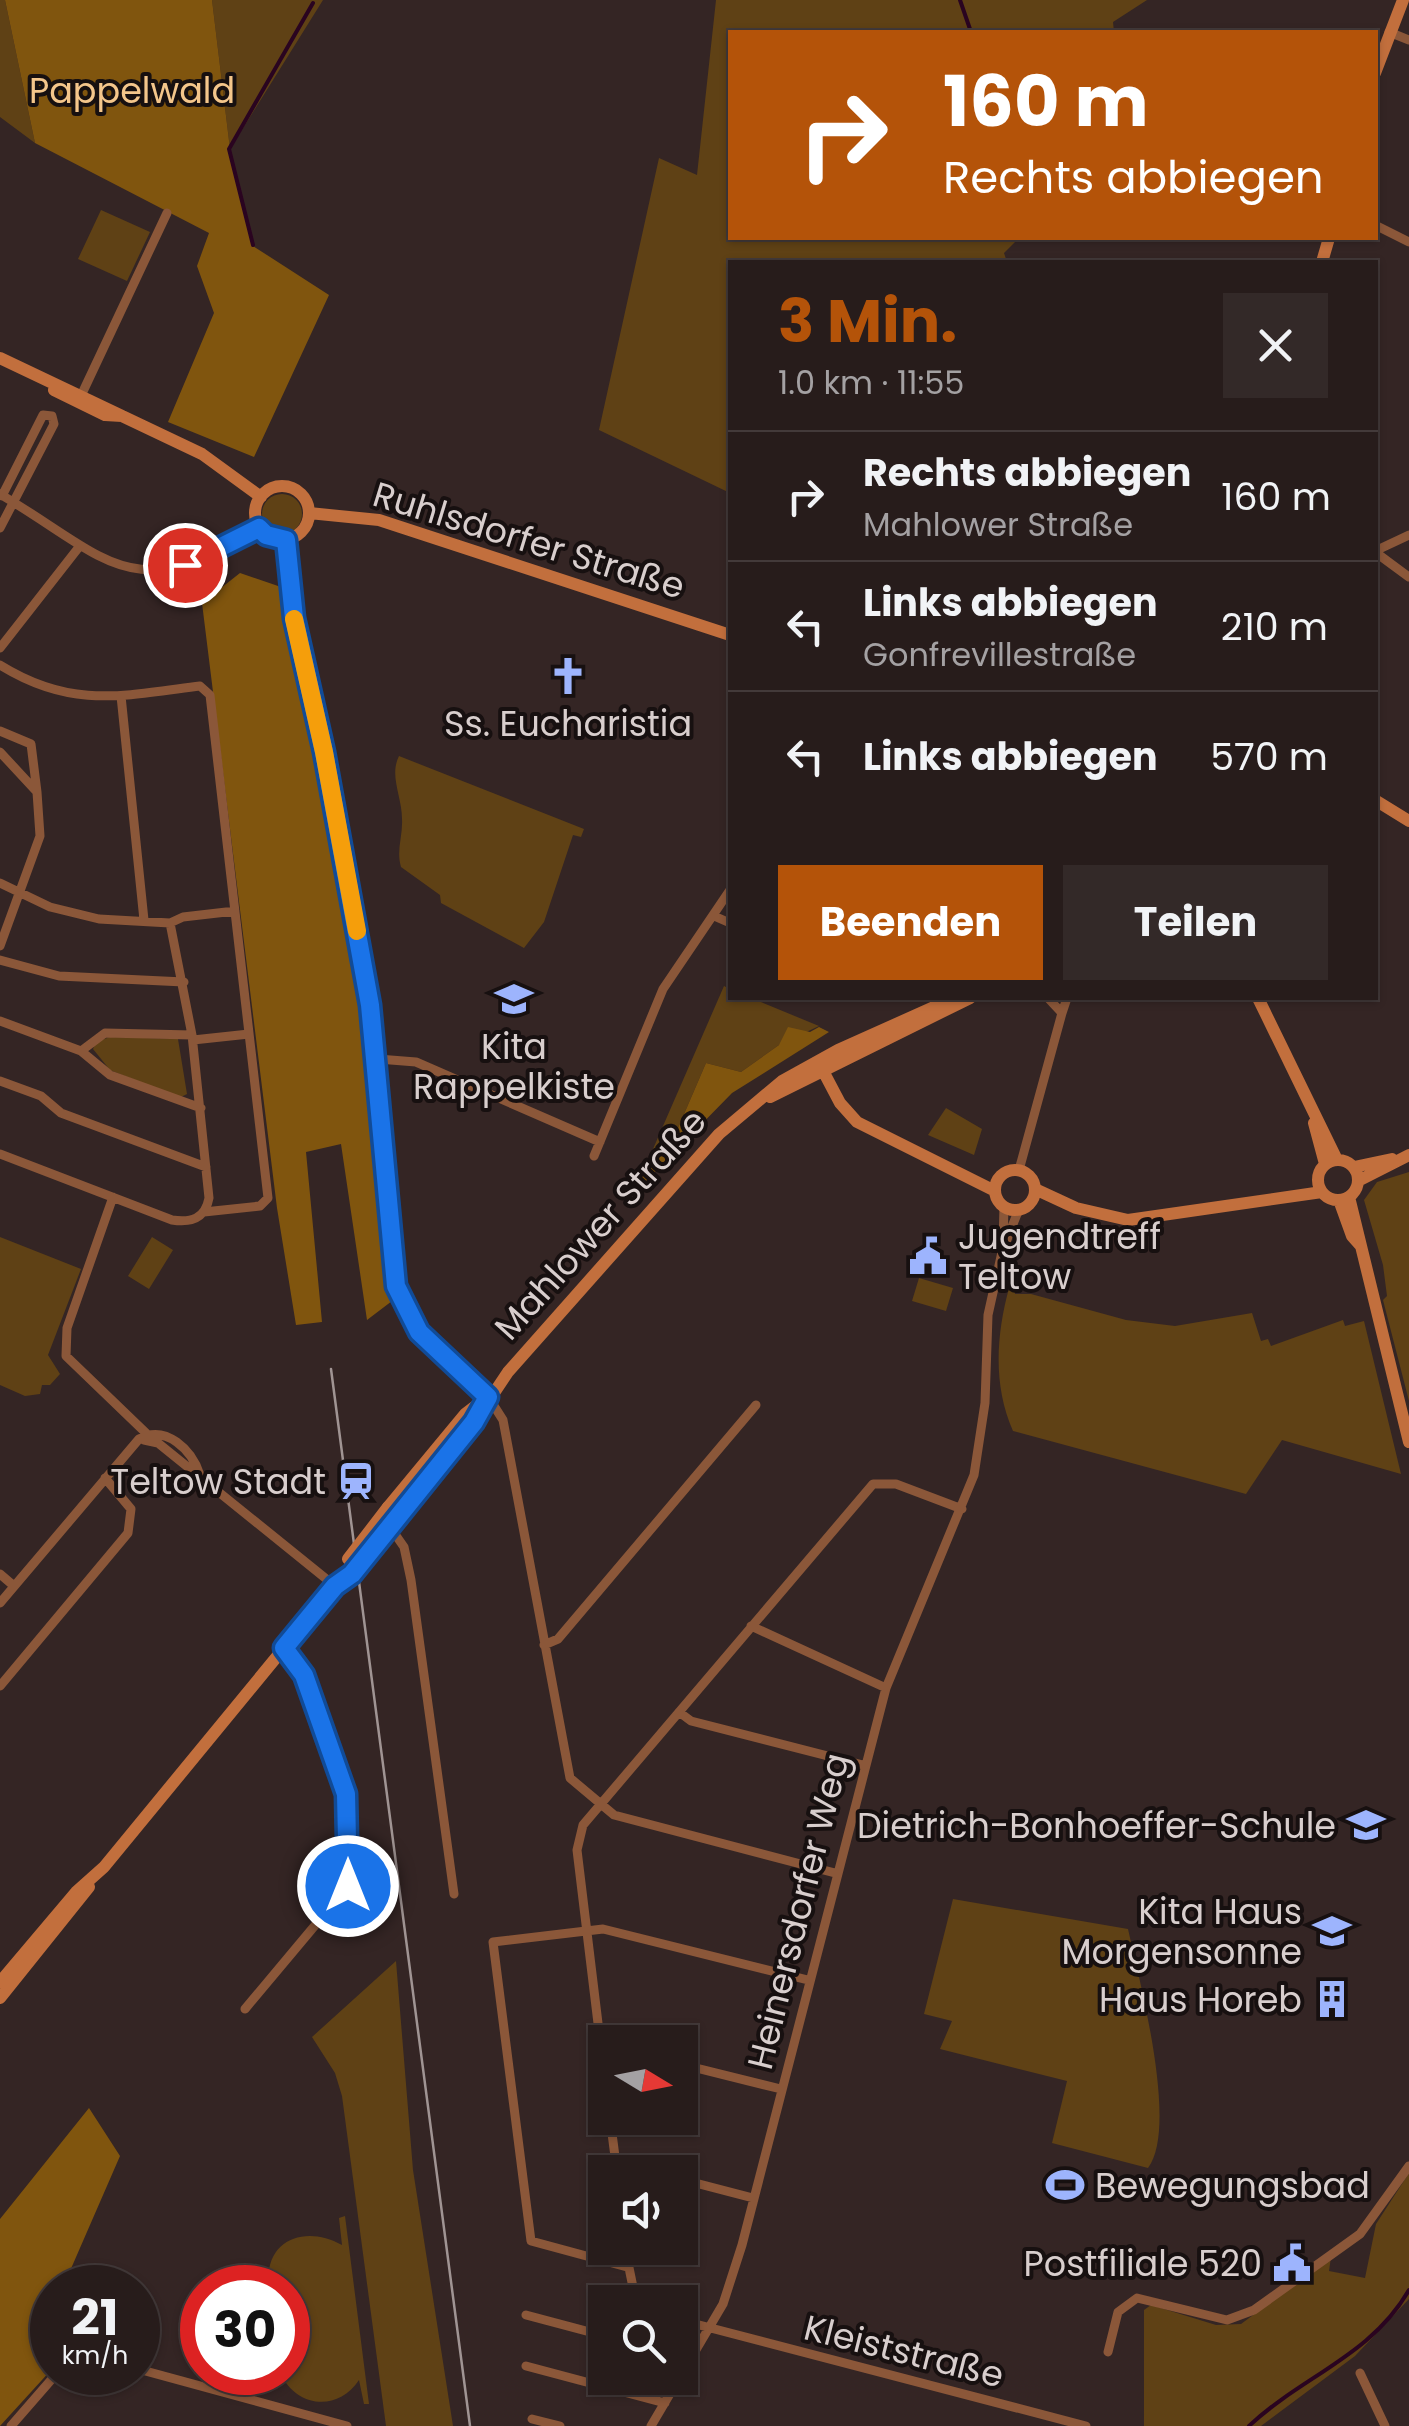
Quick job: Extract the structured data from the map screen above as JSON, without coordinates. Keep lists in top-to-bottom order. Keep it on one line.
{"streets":{"main road":["Ruhlsdorfer Straße","Mahlower Straße"],"street":["Heinersdorfer Weg","Kleiststraße"]},"crossings":[["Heinersdorfer Weg","Kleiststraße"]],"parks":["Pappelwald"],"places":{"church":["Ss. Eucharistia"],"school or university":["Kita Rappelkiste","Dietrich-Bonhoeffer-Schule","Kita Haus Morgensonne"],"public building":["Jugendtreff Teltow","Postfiliale 520"],"station":["Teltow Stadt"],"building":["Haus Horeb"],"sports":["Bewegungsbad"]},"north":"right","page":{"turn":["160 m","Rechts abbiegen"],"heading":["3 Min.","1.0 km · 11:55"],"list":[{"name":"Rechts abbiegen","note":"Mahlower Straße","value":"160 m"},{"name":"Links abbiegen","note":"Gonfrevillestraße","value":"210 m"},{"name":"Links abbiegen","value":"570 m"}],"buttons":["Beenden","Teilen"],"speed":"21 km/h","limit":"30"}}
